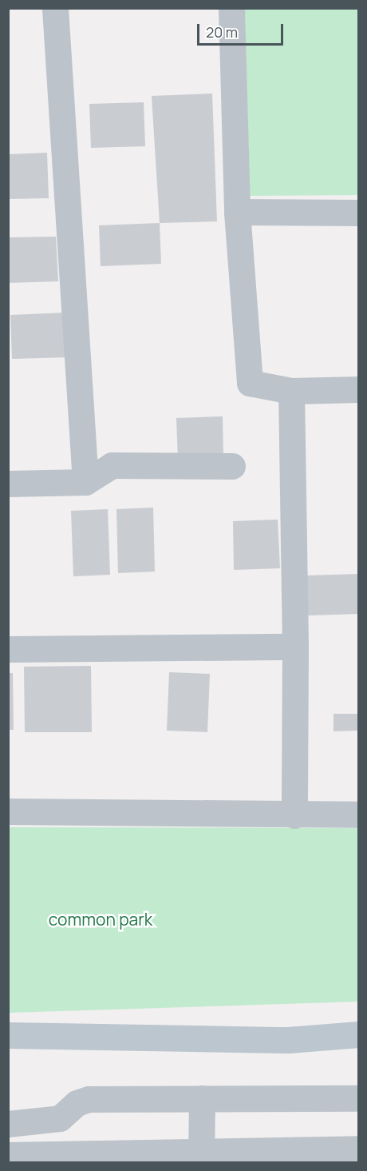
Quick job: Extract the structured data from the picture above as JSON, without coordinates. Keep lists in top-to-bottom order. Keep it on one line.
{"parks":["common park"],"scale_bar":"20 m"}
